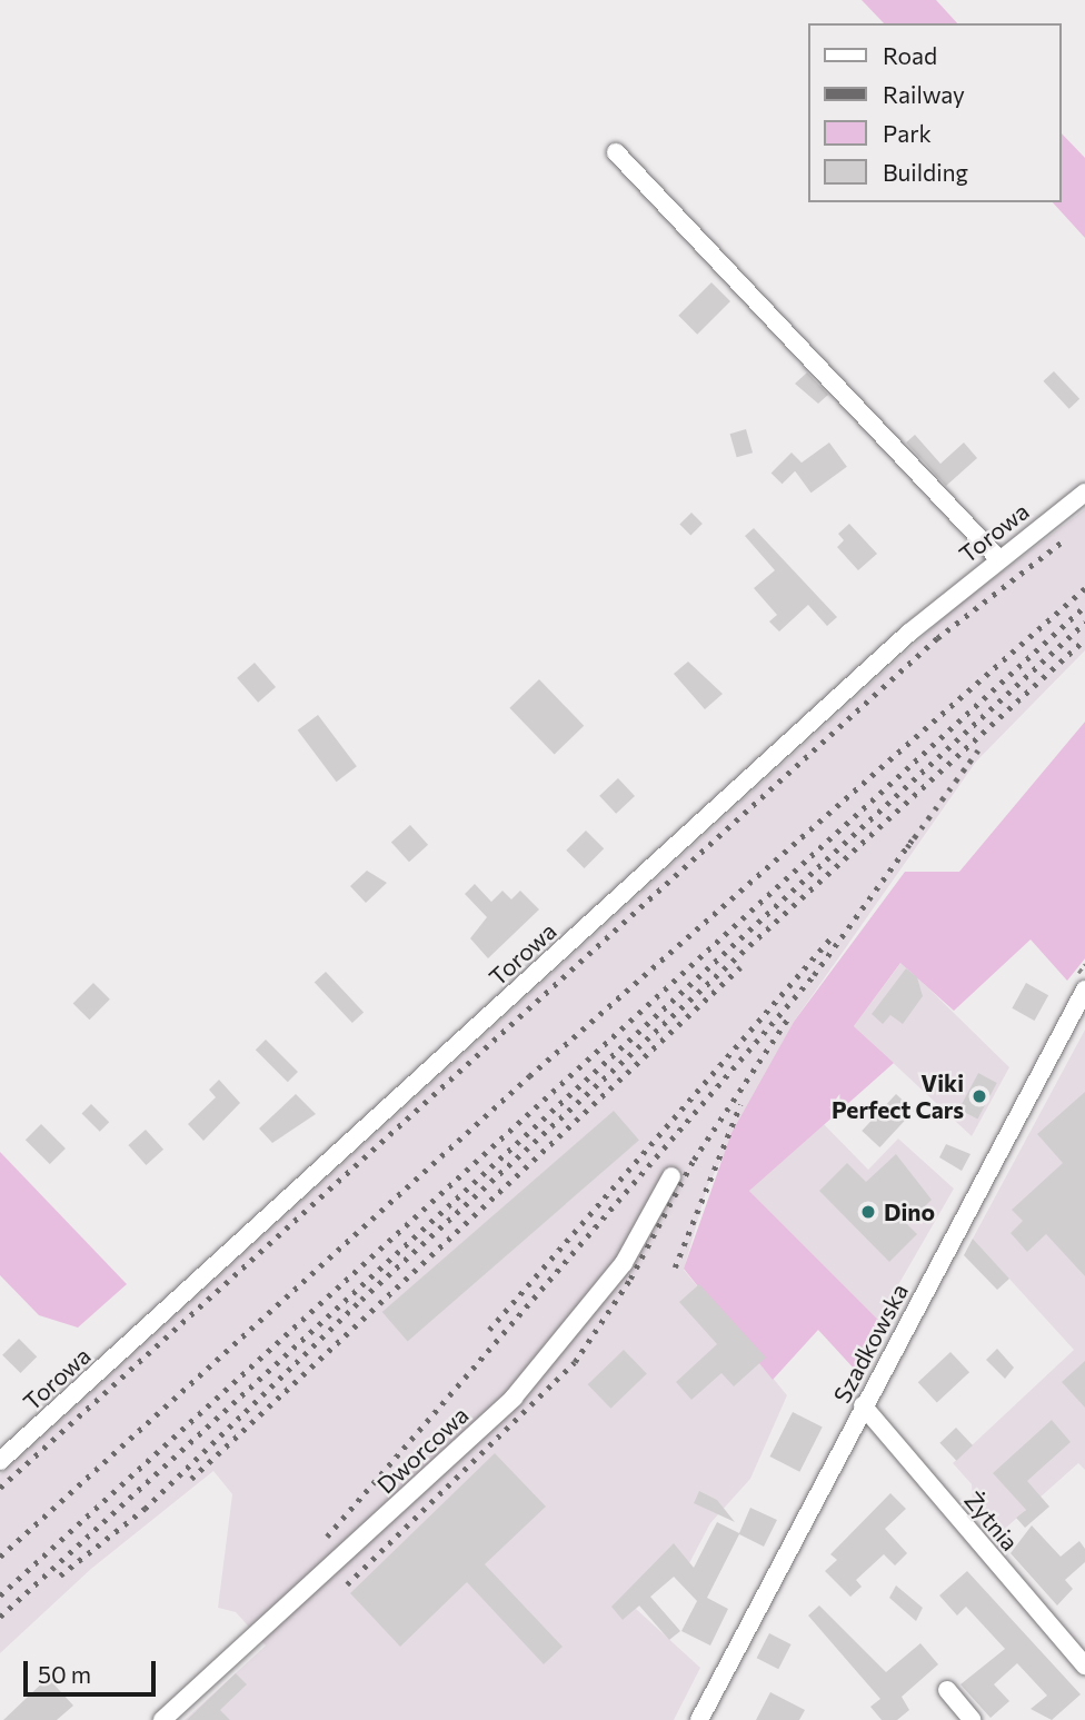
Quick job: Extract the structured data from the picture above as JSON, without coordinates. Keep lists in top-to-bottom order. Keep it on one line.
{"streets":{"street":["Torowa","Szadkowska","Dworcowa","Żytnia"]},"crossings":[["Szadkowska","Żytnia"]],"places":["Viki Perfect Cars","Dino"],"legend":["Road","Railway","Park","Building"],"scale_bar":"50 m"}
